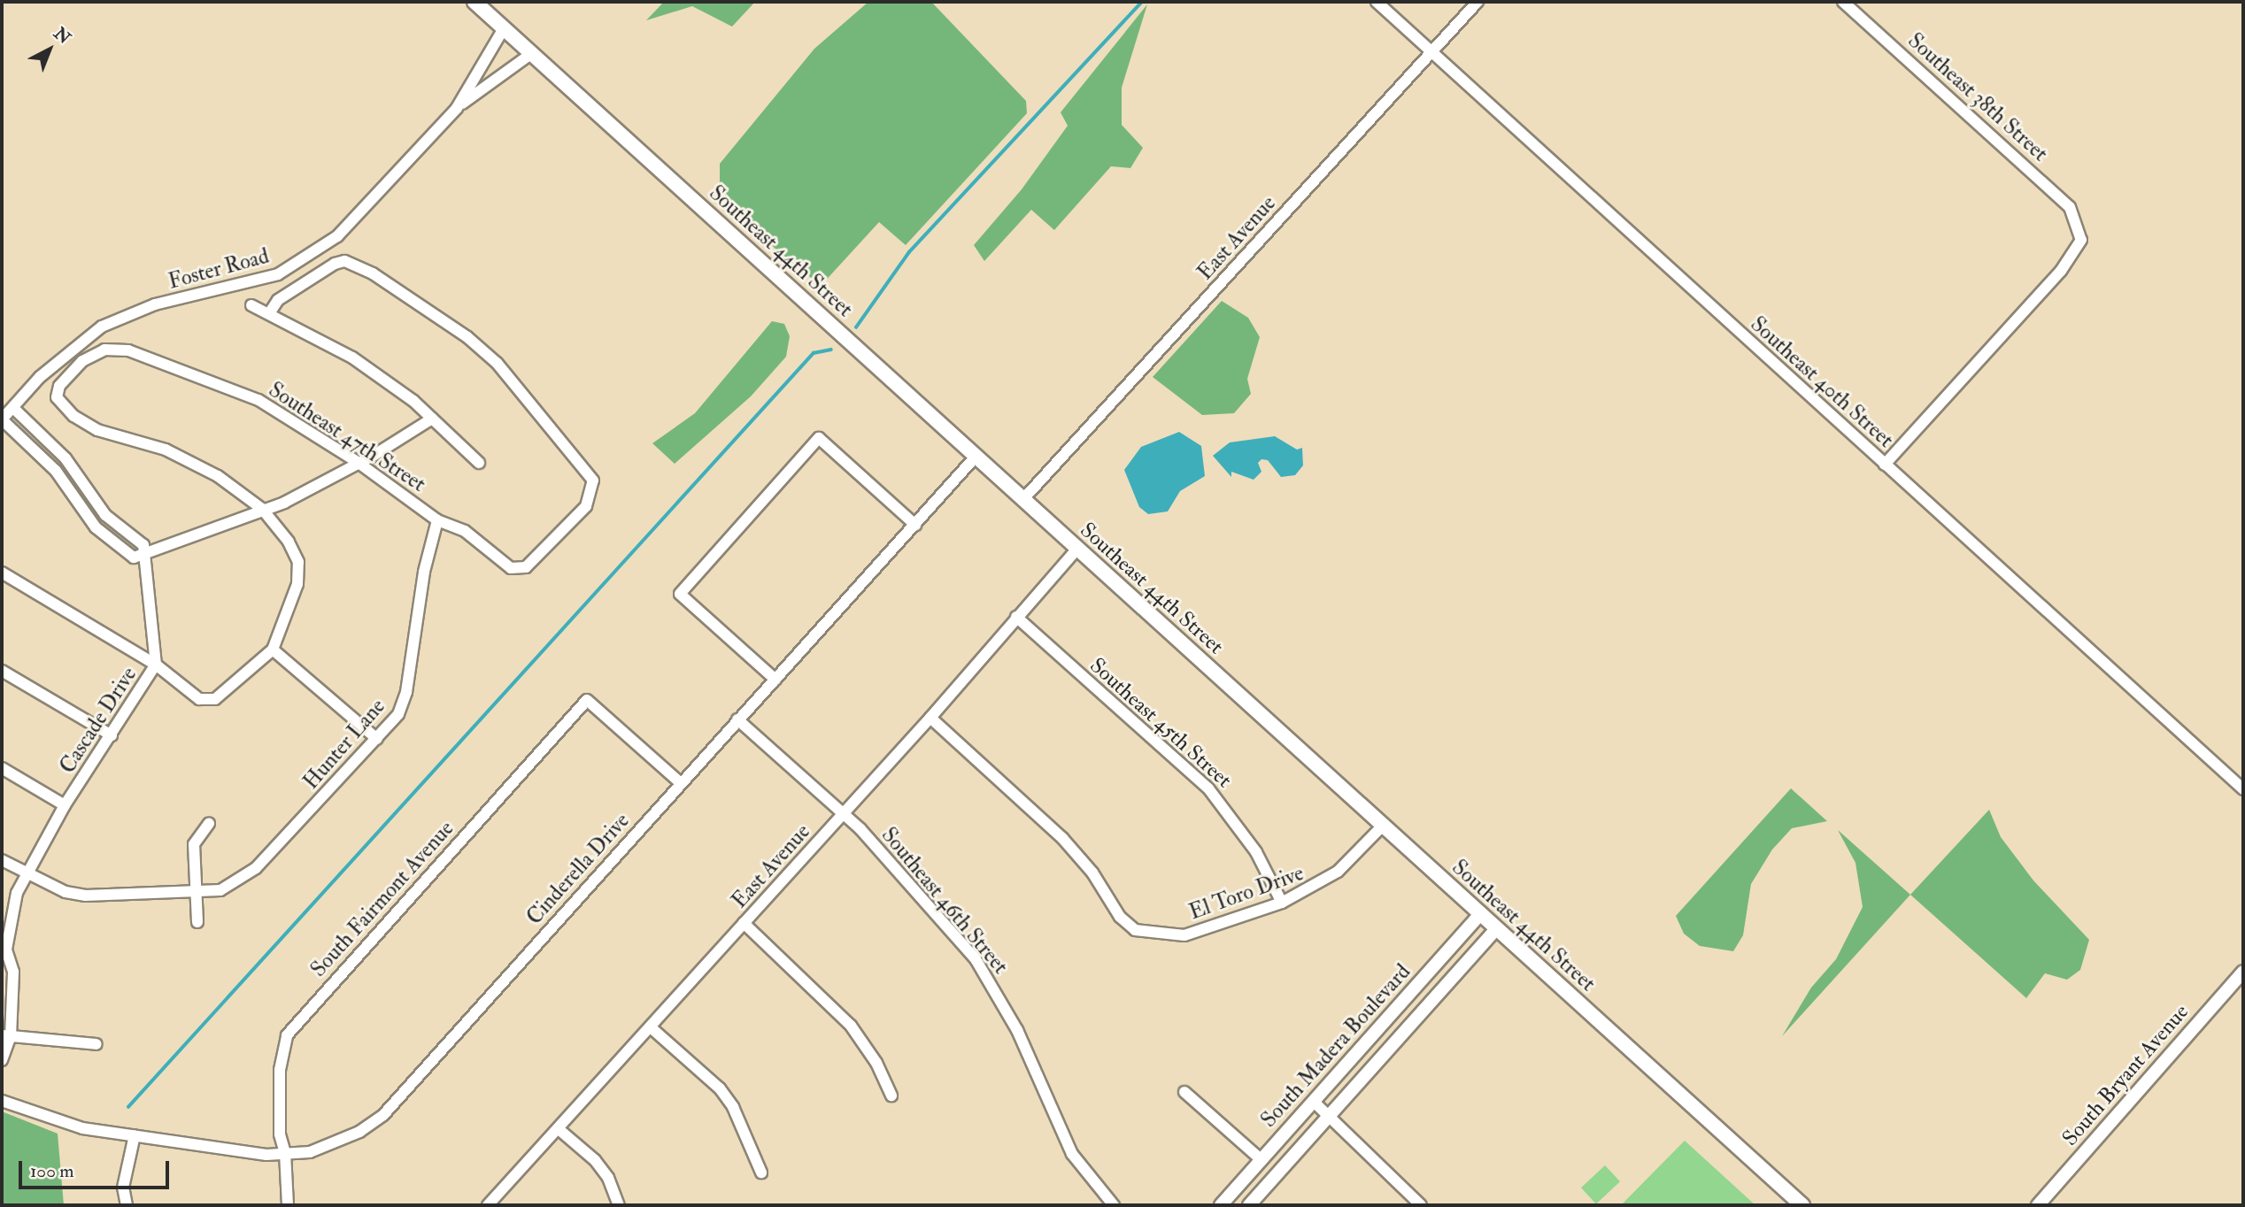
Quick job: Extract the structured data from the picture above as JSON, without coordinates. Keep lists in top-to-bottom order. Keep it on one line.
{"streets":{"main road":["Southeast 44th Street"],"street":["Southeast 38th Street","East Avenue","Foster Road","Southeast 40th Street","Southeast 47th Street","Cascade Drive","Southeast 45th Street","Hunter Lane","Cinderella Drive","El Toro Drive","South Fairmont Avenue","Southeast 46th Street","South Madera Boulevard","South Bryant Avenue"]},"crossings":[["Southeast 38th Street","Southeast 40th Street"],["East Avenue","Southeast 44th Street"],["East Avenue","Southeast 40th Street"],["East Avenue","Southeast 45th Street"],["East Avenue","El Toro Drive"],["East Avenue","Southeast 46th Street"],["Southeast 44th Street","Foster Road"],["Southeast 44th Street","Cinderella Drive"],["Southeast 44th Street","El Toro Drive"],["Southeast 44th Street","South Madera Boulevard"],["Southeast 47th Street","Cascade Drive"],["Southeast 47th Street","Hunter Lane"],["Cascade Drive","Hunter Lane"],["Southeast 45th Street","El Toro Drive"],["Cinderella Drive","South Fairmont Avenue"],["Cinderella Drive","Southeast 46th Street"]],"scale_bar":"100 m","north":"top right"}
